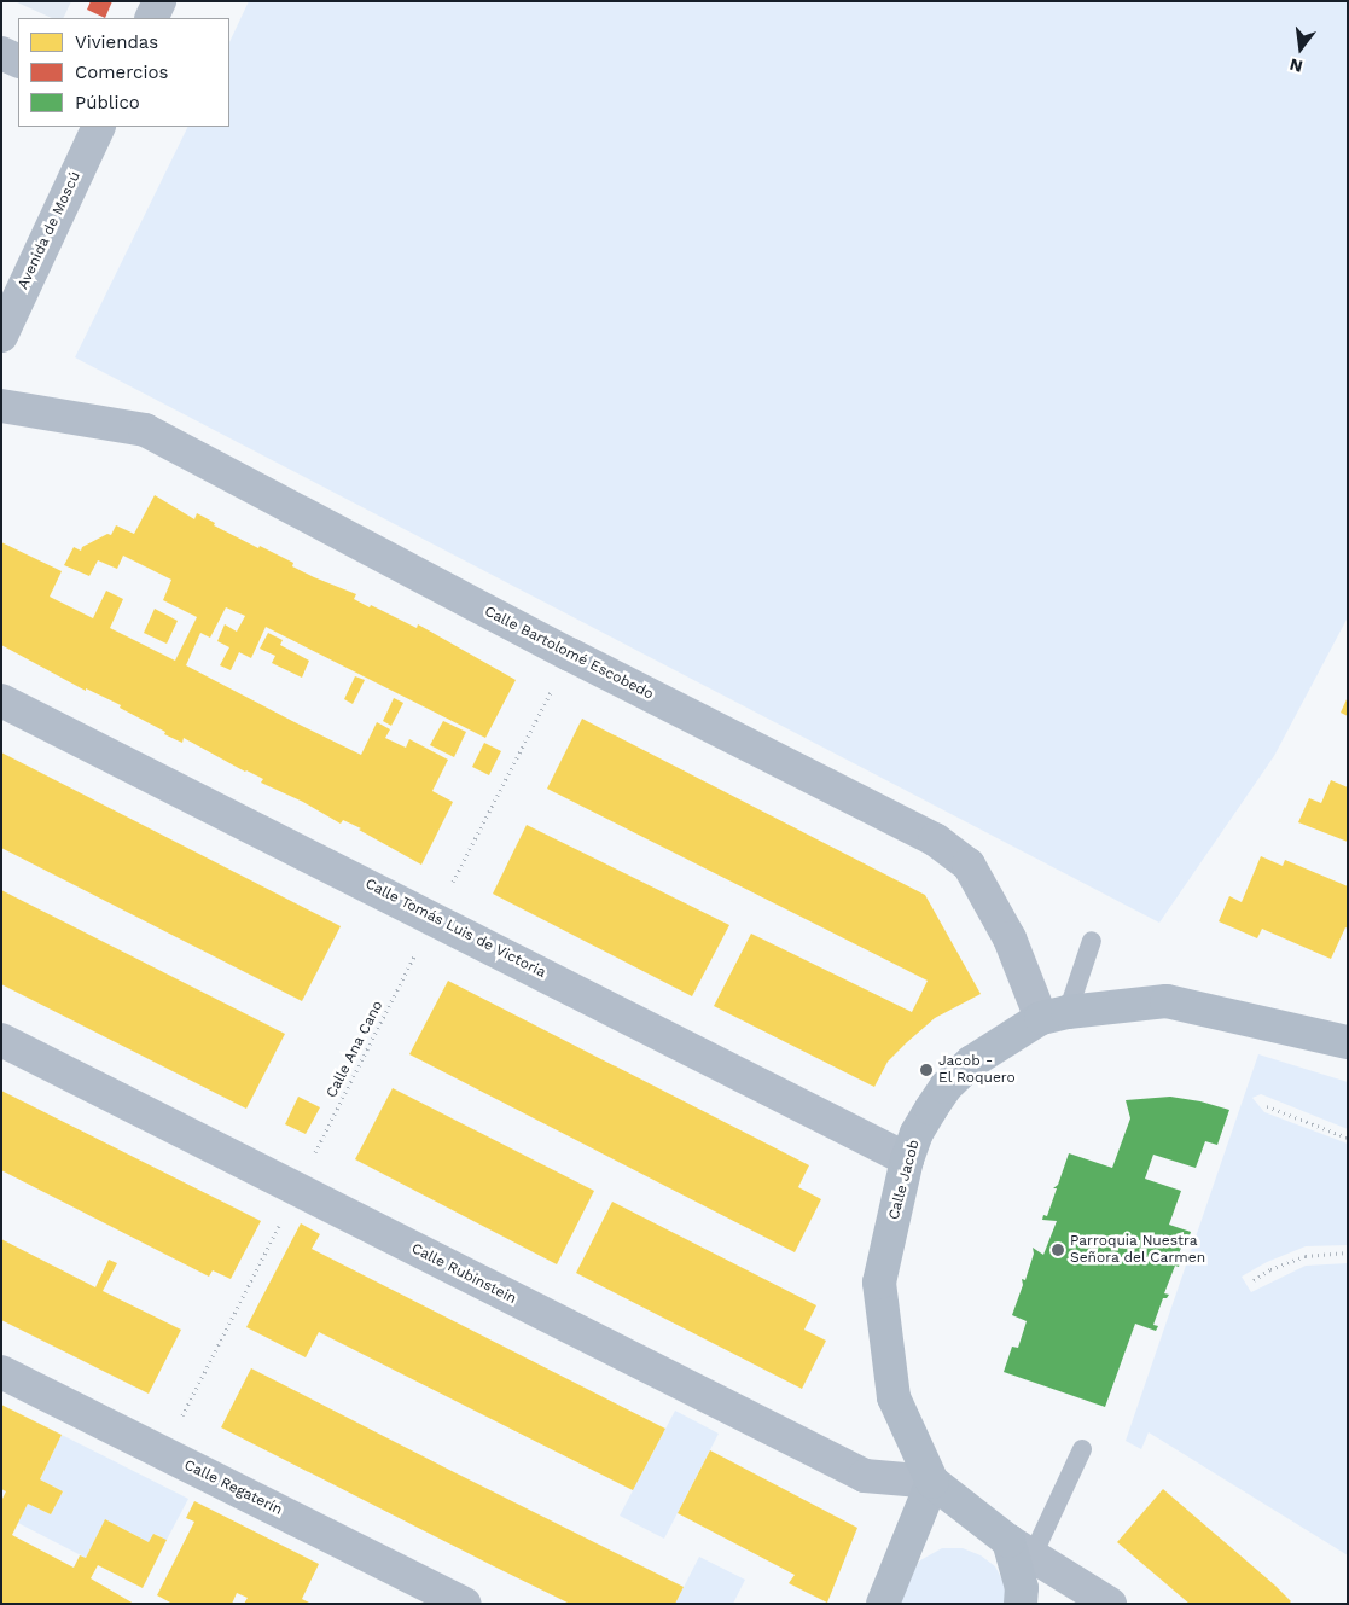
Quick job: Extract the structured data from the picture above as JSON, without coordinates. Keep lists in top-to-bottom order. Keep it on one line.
{"streets":{"street":["Avenida de Moscú","Calle Bartolomé Escobedo","Calle Tomás Luis de Victoria","Calle Jacob","Calle Rubinstein","Calle Regaterín"],"path":["Calle Ana Cano"]},"crossings":[["Calle Bartolomé Escobedo","Calle Jacob"],["Calle Tomás Luis de Victoria","Calle Jacob"],["Calle Jacob","Calle Rubinstein"]],"places":["Jacob - El Roquero","Parroquia Nuestra Señora del Carmen"],"legend":["Viviendas","Comercios","Público"],"north":"bottom"}
